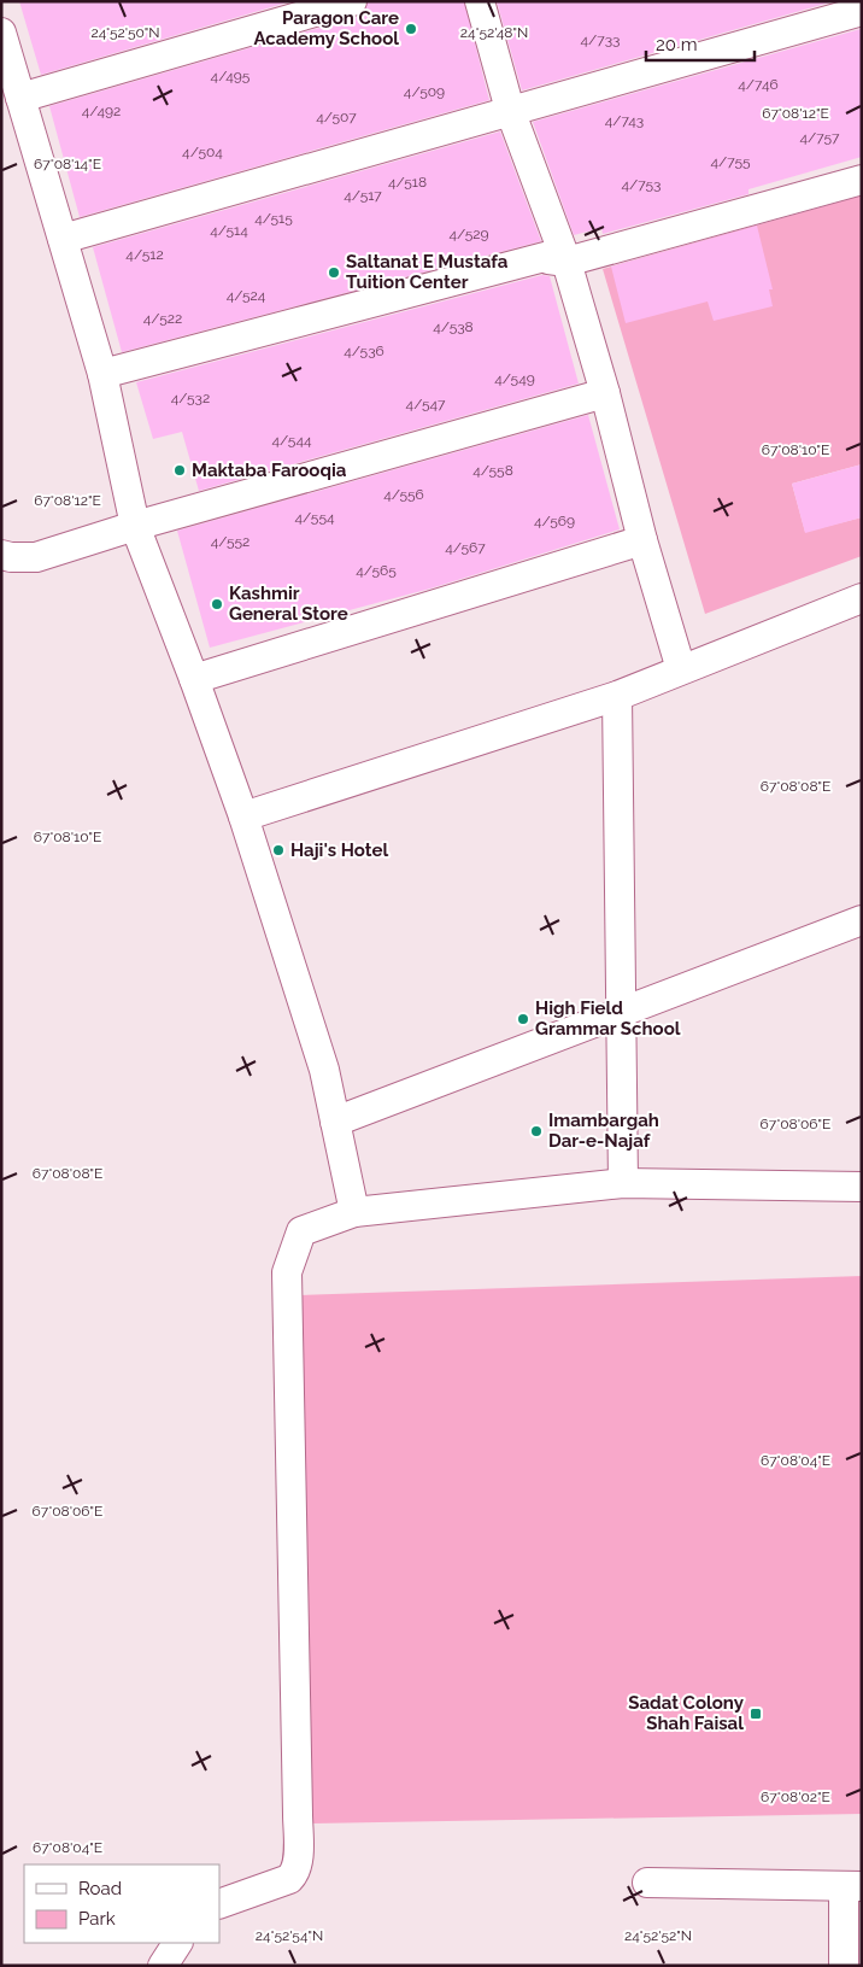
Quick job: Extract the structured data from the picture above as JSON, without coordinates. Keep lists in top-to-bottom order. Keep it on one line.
{"places":{"other":["Paragon Care Academy School","Saltanat E Mustafa Tuition Center","Maktaba Farooqia","Kashmir General Store","Haji's Hotel","High Field Grammar School","Imambargah Dar-e-Najaf"],"transit":["Sadat Colony Shah Faisal"]},"house_numbers":["4/733","4/495","4/746","4/509","4/492","4/507","4/743","4/757","4/504","4/755","4/518","4/753","4/517","4/515","4/514","4/529","4/512","4/524","4/522","4/538","4/536","4/549","4/532","4/547","4/544","4/558","4/556","4/554","4/569","4/552","4/567","4/565"],"legend":["Road","Park"],"scale_bar":"20 m","coordinates":["24°52'50\"N","24°52'48\"N","67°08'12\"E","67°08'14\"E","67°08'10\"E","67°08'08\"E","67°08'06\"E","67°08'04\"E","67°08'02\"E","24°52'54\"N","24°52'52\"N"]}
